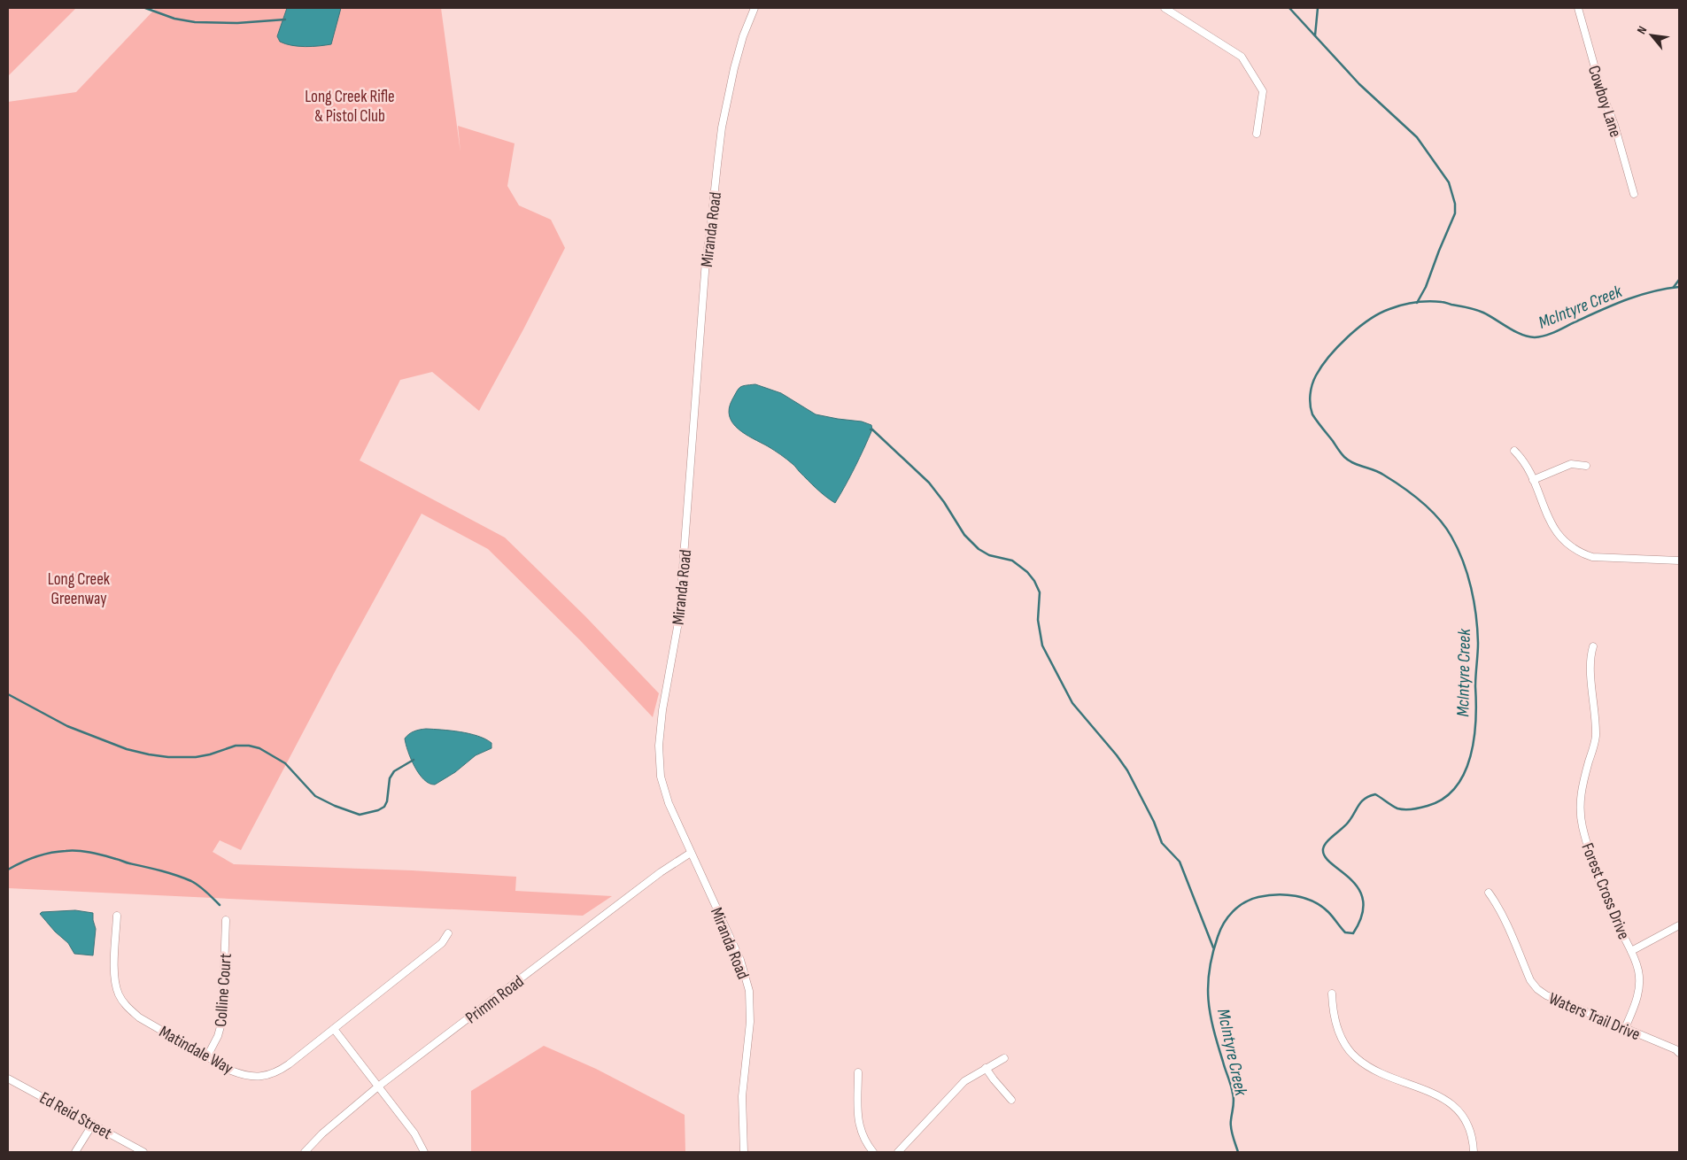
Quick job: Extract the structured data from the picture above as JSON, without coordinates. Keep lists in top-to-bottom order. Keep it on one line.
{"streets":{"street":["Cowboy Lane","Miranda Road","Forest Cross Drive","Colline Court","Primm Road","Waters Trail Drive","Matindale Way","Ed Reid Street"]},"crossings":[["Miranda Road","Primm Road"],["Forest Cross Drive","Waters Trail Drive"],["Colline Court","Matindale Way"]],"water":["McIntyre Creek"],"parks":["Long Creek Rifle & Pistol Club","Long Creek Greenway"],"north":"top left"}
